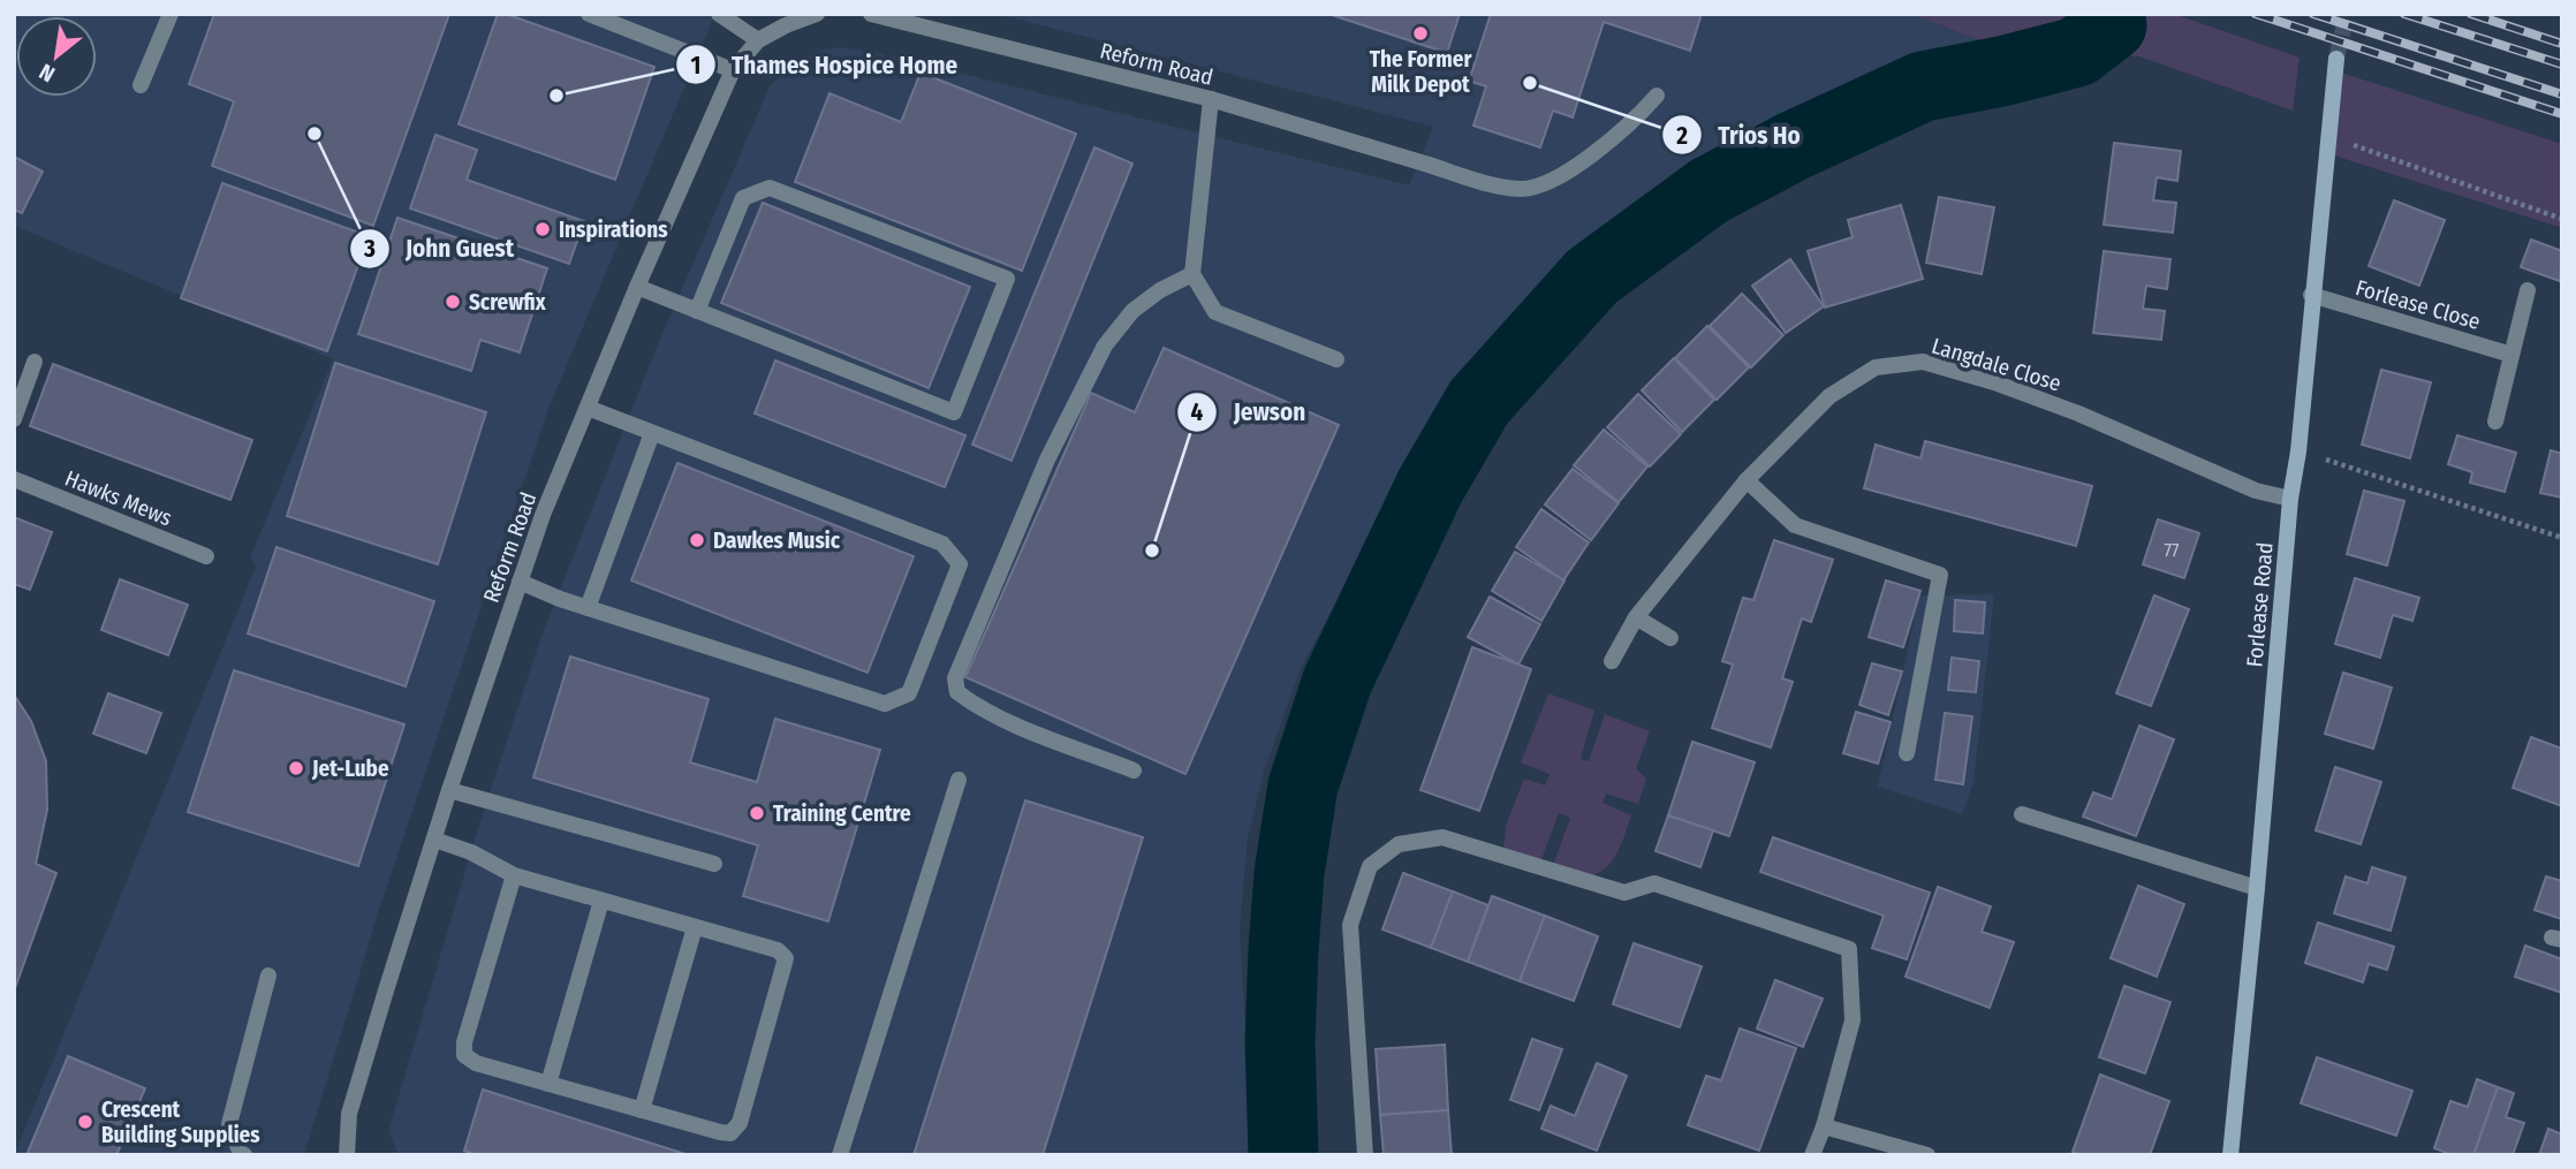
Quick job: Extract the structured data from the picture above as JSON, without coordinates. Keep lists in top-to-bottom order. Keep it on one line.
{"streets":{"street":["Reform Road","Forlease Close","Langdale Close","Hawks Mews","Forlease Road"]},"crossings":[["Forlease Close","Forlease Road"],["Langdale Close","Forlease Road"]],"places":["The Former Milk Depot","Trios Ho","Thames Hospice Home","John Guest","Inspirations","Screwfix","Dawkes Music","Jewson","Jet-Lube","Training Centre","Crescent Building Supplies"],"house_numbers":["77"],"north":"bottom left"}
